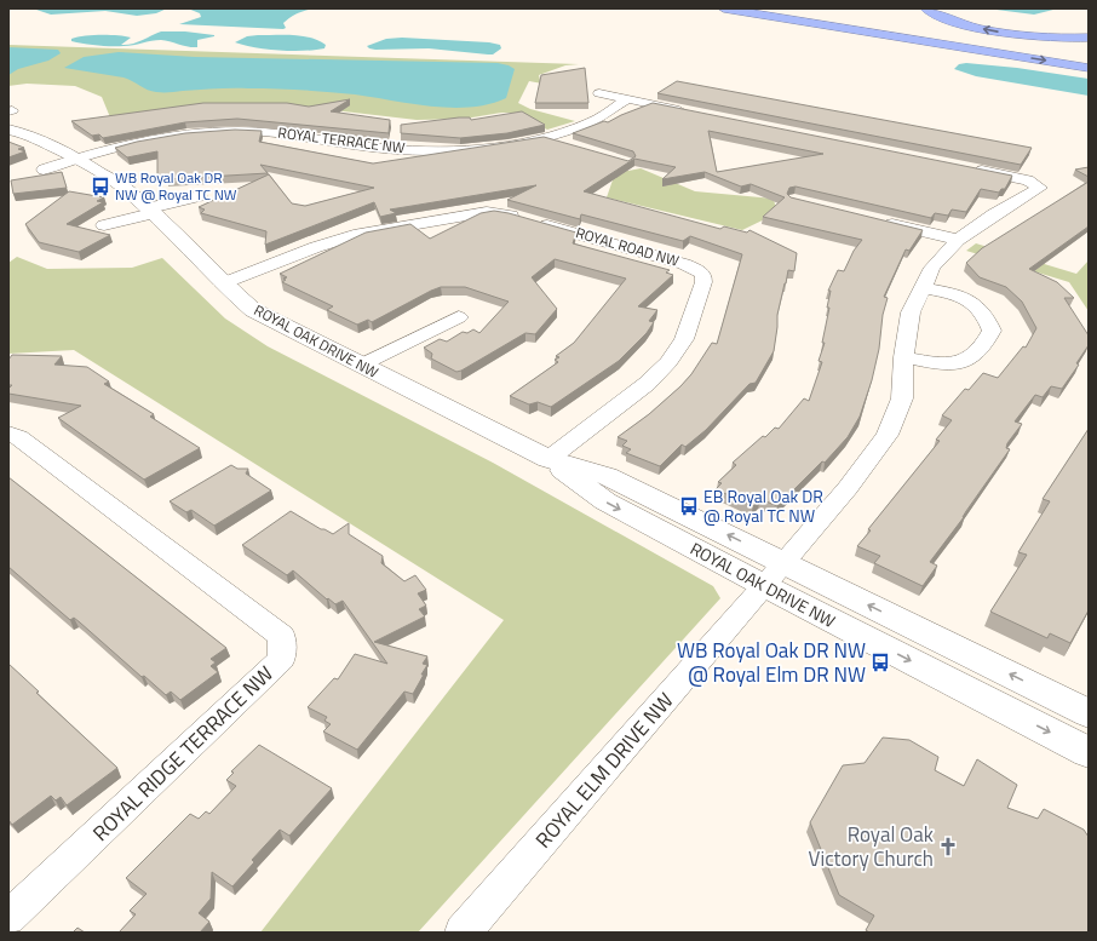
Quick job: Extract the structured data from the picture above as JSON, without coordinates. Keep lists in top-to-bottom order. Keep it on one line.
{"streets":{"street":["ROYAL TERRACE NW","ROYAL ROAD NW","ROYAL OAK DRIVE NW","ROYAL RIDGE TERRACE NW","ROYAL ELM DRIVE NW"]},"crossings":[["ROYAL TERRACE NW","ROYAL OAK DRIVE NW"],["ROYAL ROAD NW","ROYAL OAK DRIVE NW"],["ROYAL OAK DRIVE NW","ROYAL ELM DRIVE NW"]],"places":{"bus stop":["WB Royal Oak DR NW @ Royal TC NW","EB Royal Oak DR @ Royal TC NW","WB Royal Oak DR NW @ Royal Elm DR NW"],"church":["Royal Oak Victory Church"]}}
